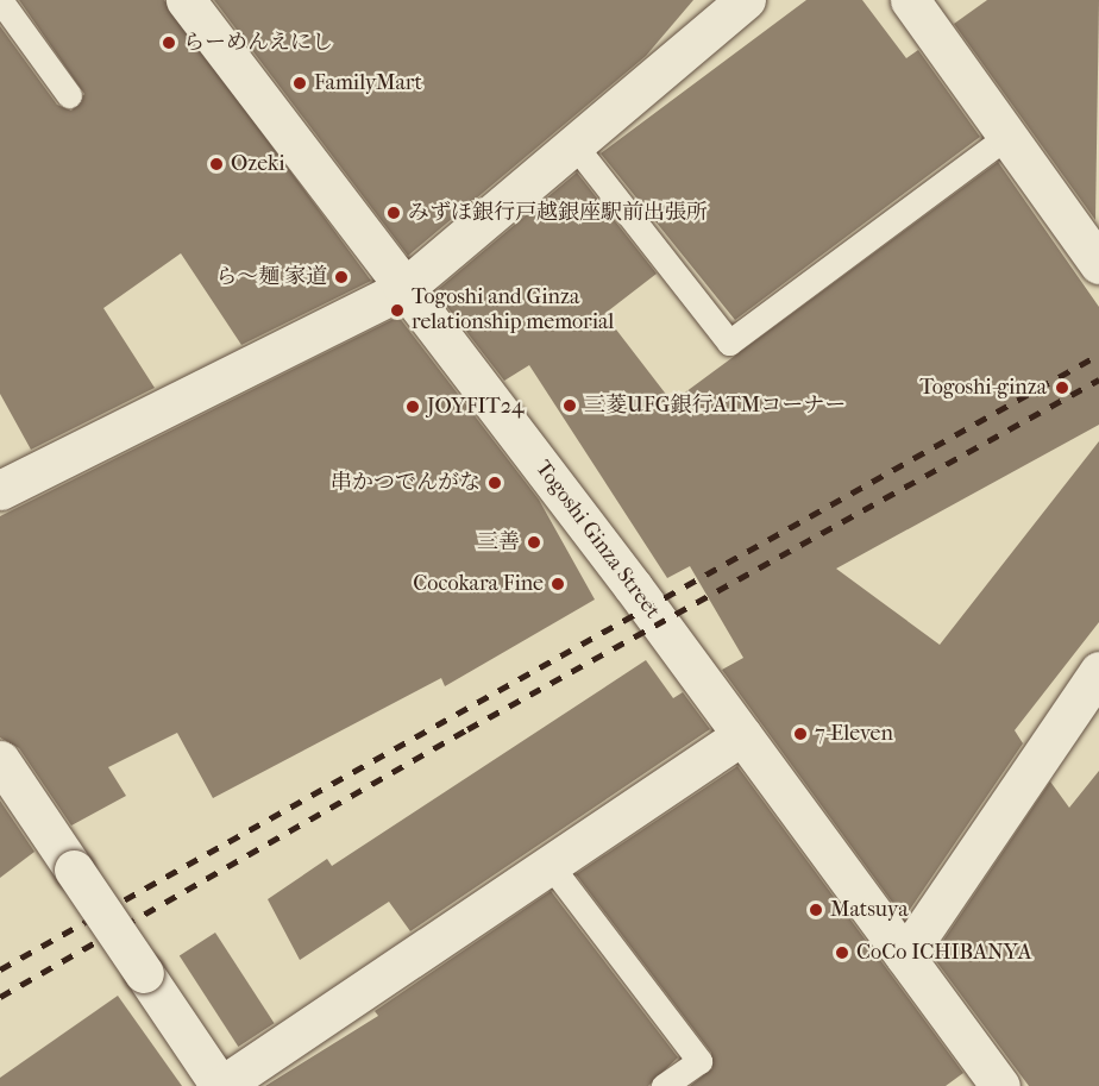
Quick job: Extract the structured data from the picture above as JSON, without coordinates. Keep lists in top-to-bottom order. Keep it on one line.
{"streets":{"street":["Togoshi Ginza Street"]},"places":["らーめんえにし","FamilyMart","Ozeki","みずほ銀行戸越銀座駅前出張所","ら～麺 家道","Togoshi and Ginza relationship memorial","Togoshi-ginza","三菱UFG銀行ATMコーナー","JOYFIT24","串かつでんがな","三善","Cocokara Fine","7-Eleven","Matsuya","CoCo ICHIBANYA"]}
